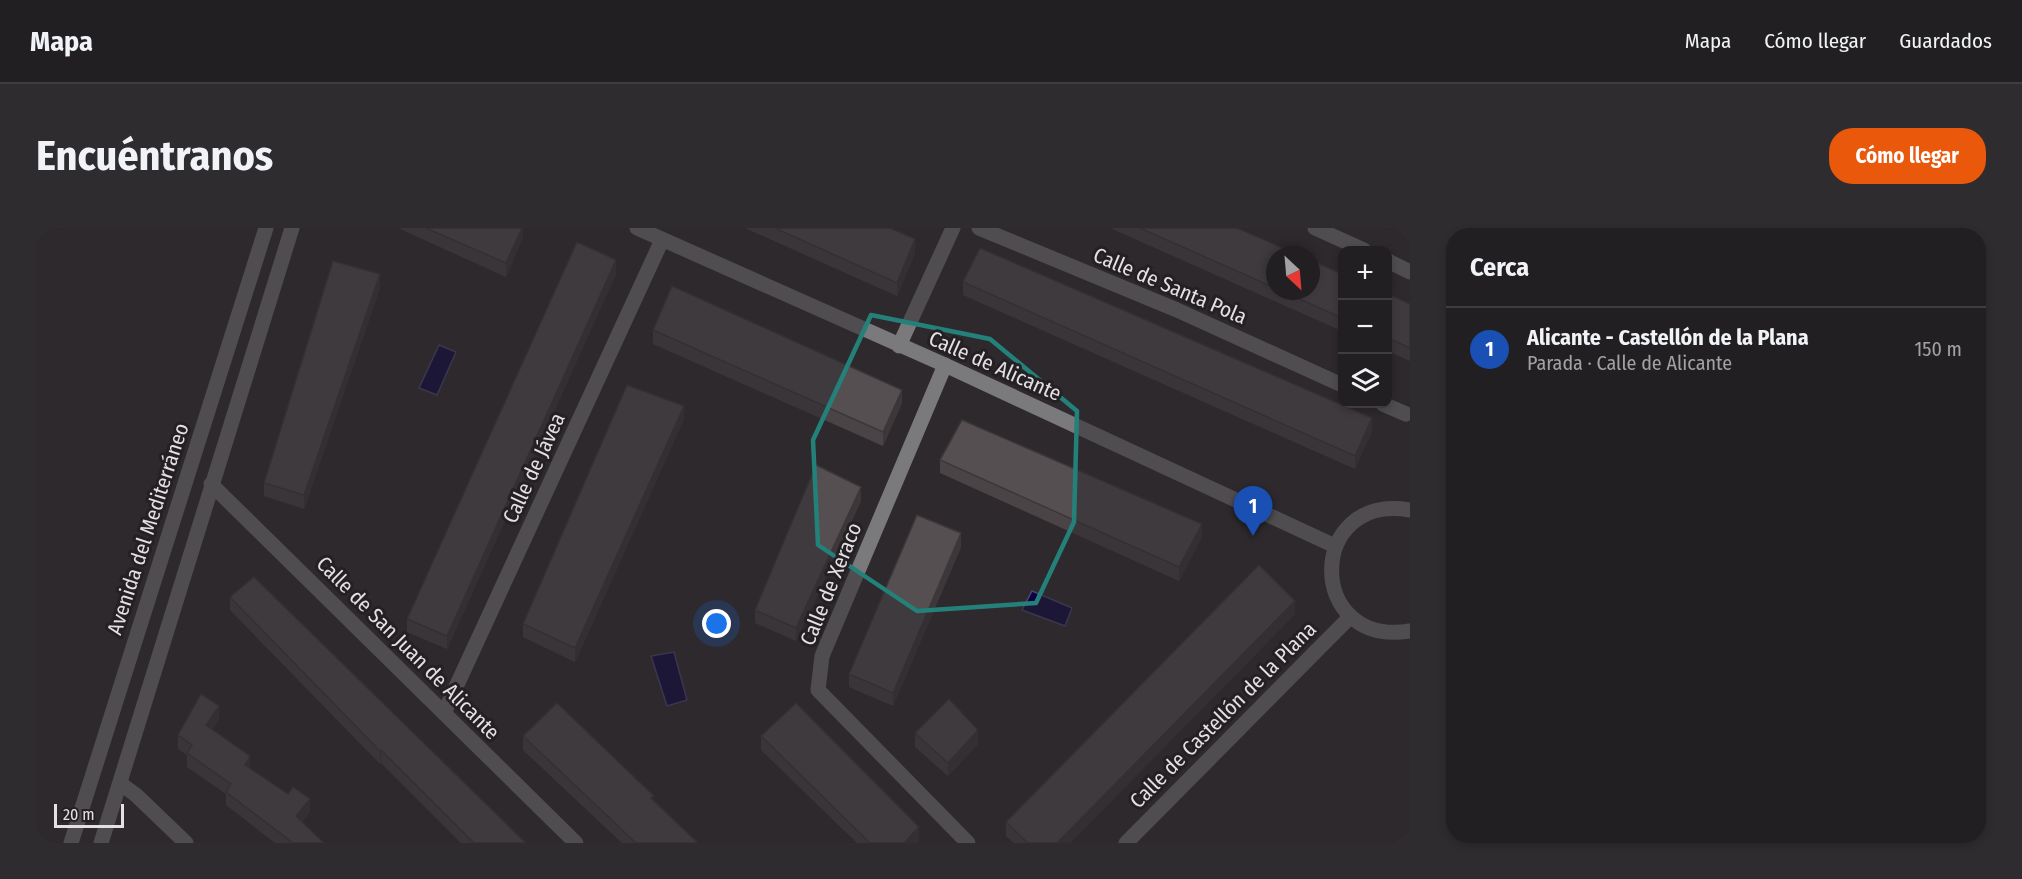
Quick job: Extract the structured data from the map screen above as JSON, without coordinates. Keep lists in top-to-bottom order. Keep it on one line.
{"streets":{"street":["Calle de Santa Pola","Calle de Alicante","Calle de Jávea","Avenida del Mediterráneo","Calle de Xeraco","Calle de San Juan de Alicante","Calle de Castellón de la Plana"]},"crossings":[["Calle de Alicante","Calle de Jávea"],["Calle de Alicante","Calle de Xeraco"],["Calle de Jávea","Calle de San Juan de Alicante"]],"scale_bar":"20 m","north":"bottom right","page":{"header":"Mapa","nav":["Mapa","Cómo llegar","Guardados"],"buttons":"Cómo llegar","title":"Encuéntranos","heading":"Cerca","map_buttons":["+","−"],"list":[{"mark":"1","name":"Alicante - Castellón de la Plana","note":"Parada · Calle de Alicante","value":"150 m"}],"pins":"1","scale":"20 m"}}
